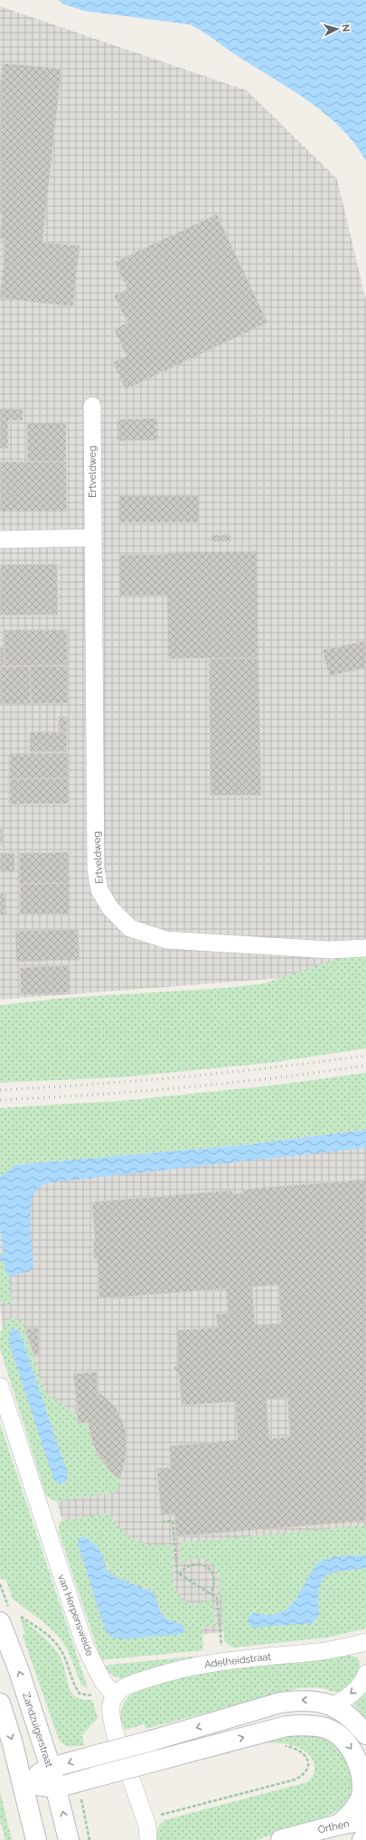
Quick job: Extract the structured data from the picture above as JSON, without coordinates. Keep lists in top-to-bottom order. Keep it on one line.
{"streets":{"main road":["Zandzuigerstraat","Orthen"],"street":["Ertveldweg","van Herpensweide","Adelheidstraat"]},"crossings":[["van Herpensweide","Adelheidstraat"]],"north":"right"}
